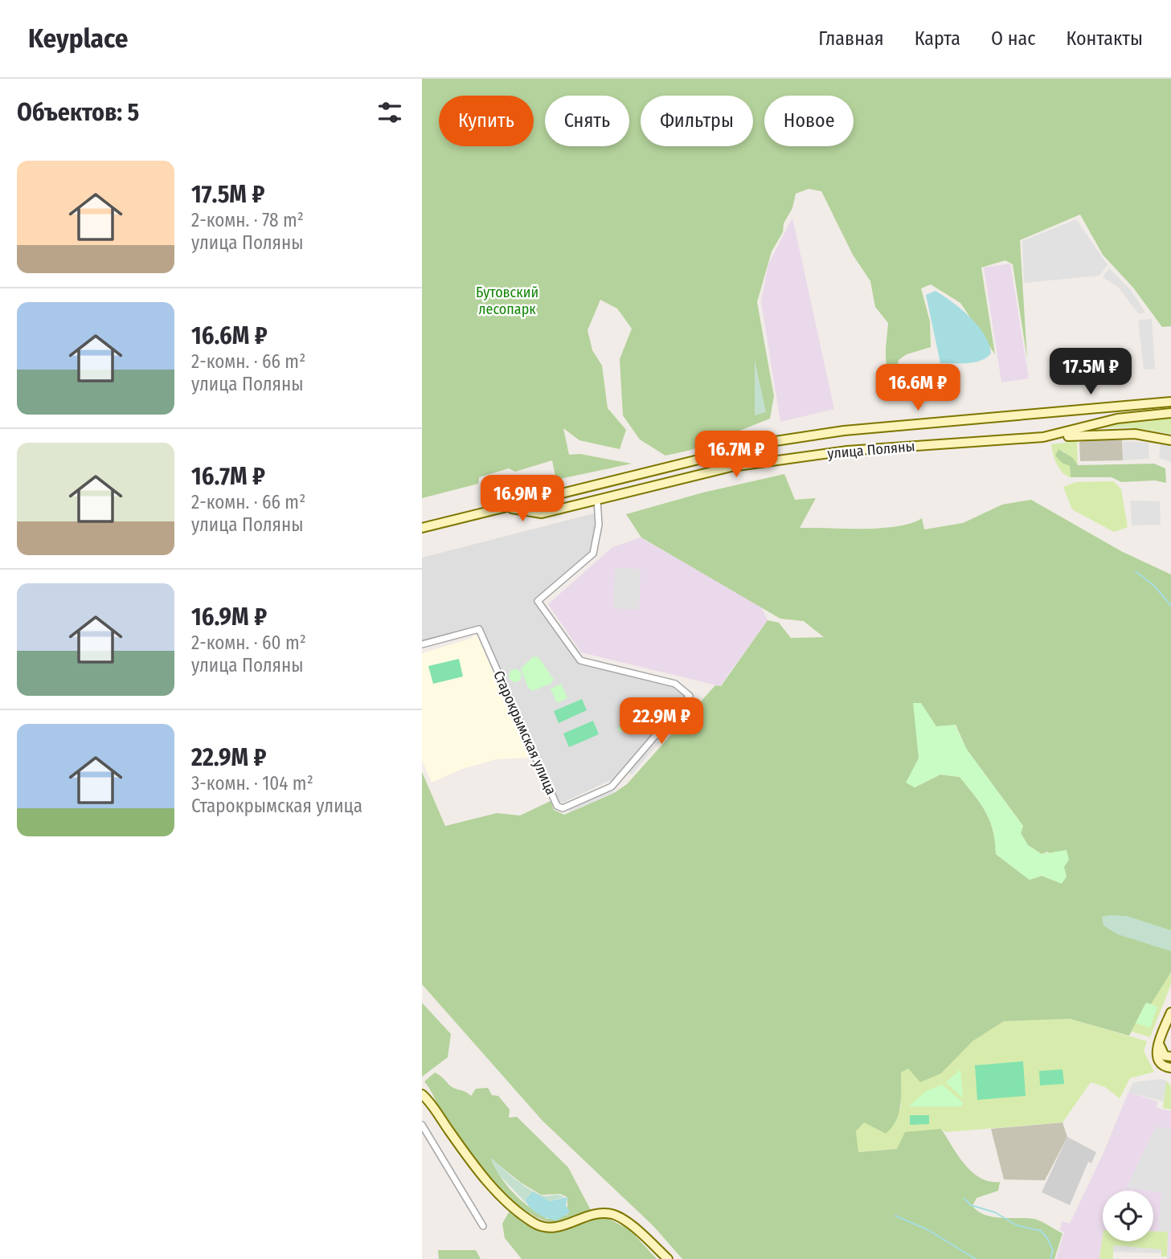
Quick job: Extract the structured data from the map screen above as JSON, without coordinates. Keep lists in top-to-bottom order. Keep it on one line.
{"streets":{"main road":["улица Поляны"],"street":["Старокрымская улица"]},"crossings":[["улица Поляны","Старокрымская улица"]],"parks":["Бутовский лесопарк"],"page":{"header":"Keyplace","nav":["Главная","Карта","О нас","Контакты"],"heading":"Объектов: 5","chip":["Купить","Снять","Фильтры","Новое"],"list":[{"name":"17.5M ₽","note":"2-комн. · 78 m² · улица Поляны"},{"name":"16.6M ₽","note":"2-комн. · 66 m² · улица Поляны"},{"name":"16.7M ₽","note":"2-комн. · 66 m² · улица Поляны"},{"name":"16.9M ₽","note":"2-комн. · 60 m² · улица Поляны"},{"name":"22.9M ₽","note":"3-комн. · 104 m² · Старокрымская улица"}],"price":["17.5M ₽","16.6M ₽","16.7M ₽","16.9M ₽","22.9M ₽"]}}
